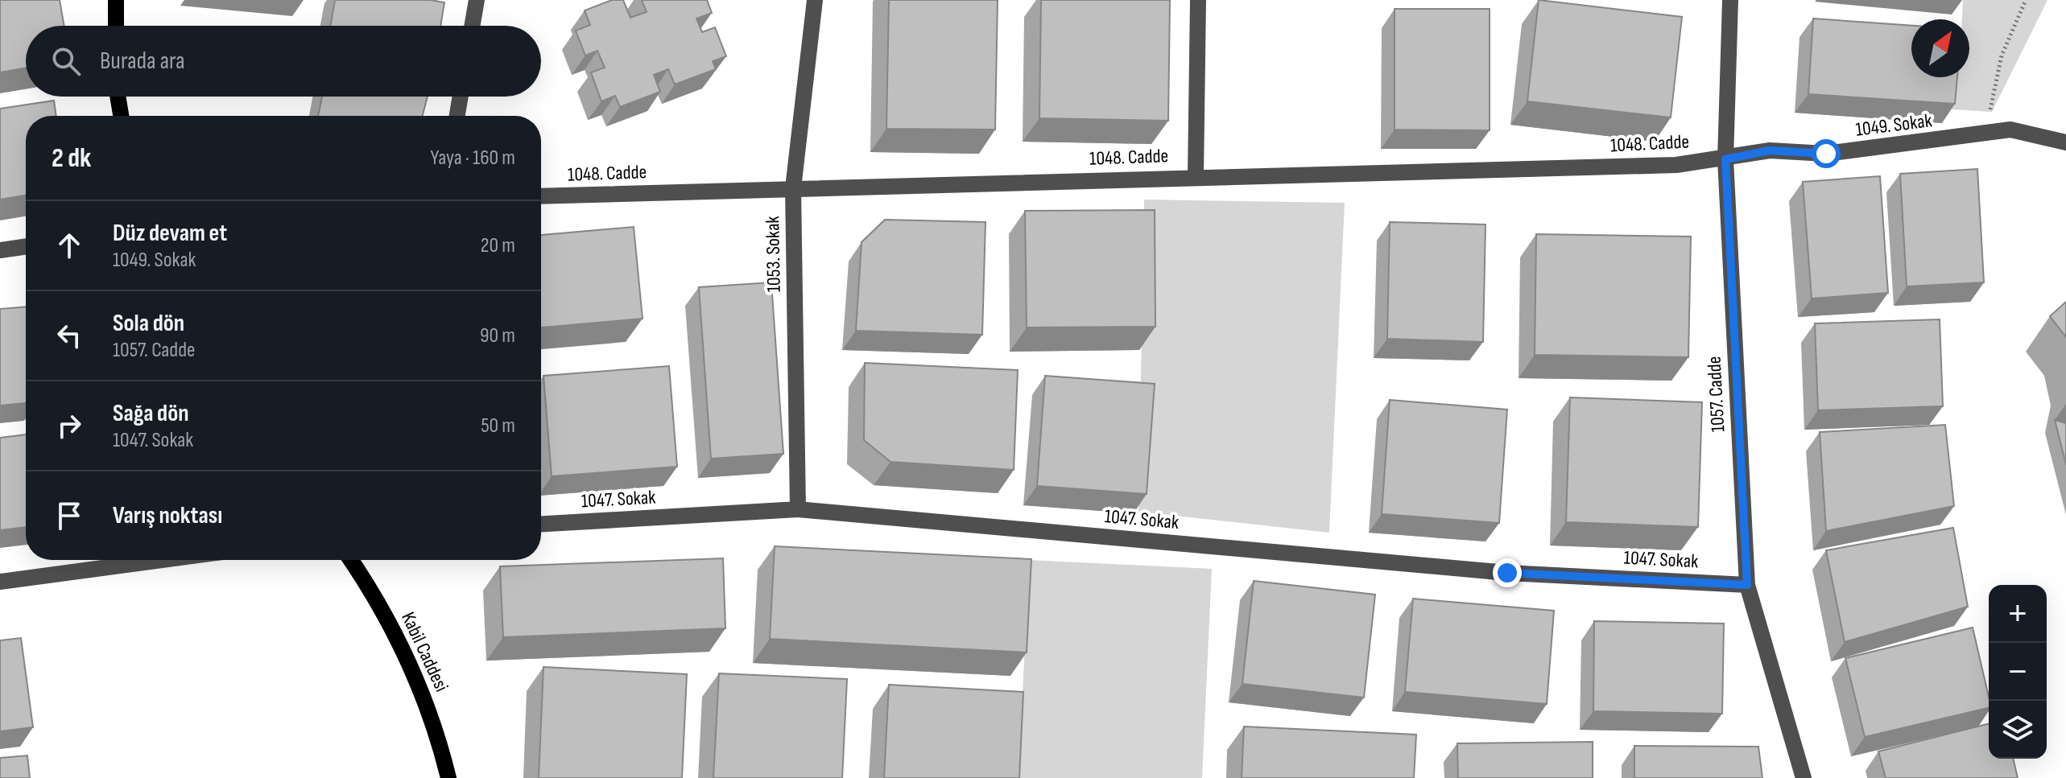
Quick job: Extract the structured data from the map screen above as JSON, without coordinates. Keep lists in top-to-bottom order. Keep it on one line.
{"streets":{"main road":["Kabil Caddesi"],"street":["1049. Sokak","1048. Cadde","1053. Sokak","1057. Cadde","1047. Sokak"]},"crossings":[["1049. Sokak","1048. Cadde"],["1049. Sokak","1057. Cadde"],["1048. Cadde","1053. Sokak"],["1048. Cadde","1057. Cadde"],["1053. Sokak","1047. Sokak"],["1057. Cadde","1047. Sokak"]],"north":"top right","page":{"search":"Burada ara","heading":["2 dk","Yaya · 160 m"],"list":[["Düz devam et","1049. Sokak","20 m"],["Sola dön","1057. Cadde","90 m"],["Sağa dön","1047. Sokak","50 m"],"Varış noktası"],"map_buttons":["+","−"]}}
